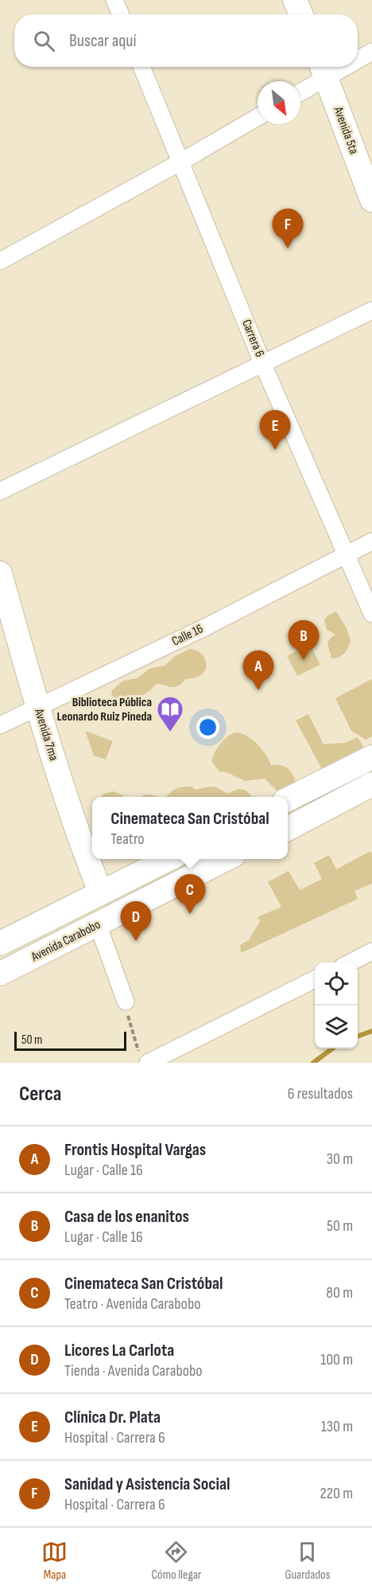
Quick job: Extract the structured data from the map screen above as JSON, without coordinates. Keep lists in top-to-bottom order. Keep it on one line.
{"streets":{"main road":["Avenida 5ta","Avenida 7ma","Avenida Carabobo"],"street":["Carrera 6","Calle 16"]},"crossings":[["Carrera 6","Calle 16"],["Calle 16","Avenida 7ma"],["Avenida 7ma","Avenida Carabobo"]],"places":{"library":["Biblioteca Pública Leonardo Ruiz Pineda"]},"scale_bar":"50 m","north":"bottom right","page":{"search":"Buscar aquí","pins":["F","E","B","A","C","D"],"popup":["Cinemateca San Cristóbal","Teatro"],"scale":"50 m","heading":["Cerca","6 resultados"],"list":[{"mark":"A","name":"Frontis Hospital Vargas","note":"Lugar · Calle 16","value":"30 m"},{"mark":"B","name":"Casa de los enanitos","note":"Lugar · Calle 16","value":"50 m"},{"mark":"C","name":"Cinemateca San Cristóbal","note":"Teatro · Avenida Carabobo","value":"80 m"},{"mark":"D","name":"Licores La Carlota","note":"Tienda · Avenida Carabobo","value":"100 m"},{"mark":"E","name":"Clínica Dr. Plata","note":"Hospital · Carrera 6","value":"130 m"},{"mark":"F","name":"Sanidad y Asistencia Social","note":"Hospital · Carrera 6","value":"220 m"}],"nav":["Mapa","Cómo llegar","Guardados"]}}
